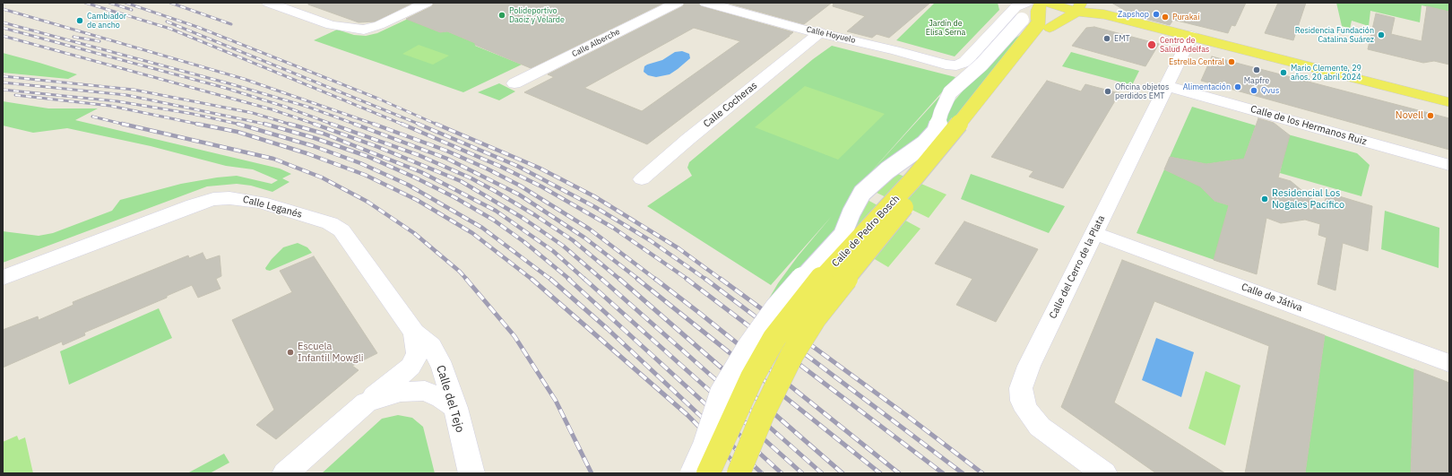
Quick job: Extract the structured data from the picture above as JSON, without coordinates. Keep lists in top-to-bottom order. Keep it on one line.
{"streets":{"main road":["Calle de Pedro Bosch"],"street":["Calle Hoyuelo","Calle Alberche","Calle Cocheras","Calle de los Hermanos Ruiz","Calle Leganés","Calle del Cerro de la Plata","Calle de Játiva","Calle del Tejo"]},"crossings":[["Calle Hoyuelo","Calle Cocheras"],["Calle Hoyuelo","Calle de Pedro Bosch"],["Calle de los Hermanos Ruiz","Calle del Cerro de la Plata"],["Calle Leganés","Calle del Tejo"],["Calle del Cerro de la Plata","Calle de Játiva"]],"parks":["Jardín de Elisa Serna"],"places":["Zapshop","Polideportivo Daoíz y Velarde","Purakaí","Cambiador de ancho","Residencia Fundación Catalina Suárez","EMT","Centro de Salud Adelfas","Estrella Central","Mapfre","Mario Clemente, 29 años. 20 abril 2024","Alimentación","Qvus","Oficina objetos perdidos EMT","Novell","Residencial Los Nogales Pacifico","Escuela Infantil Mowgli"]}
